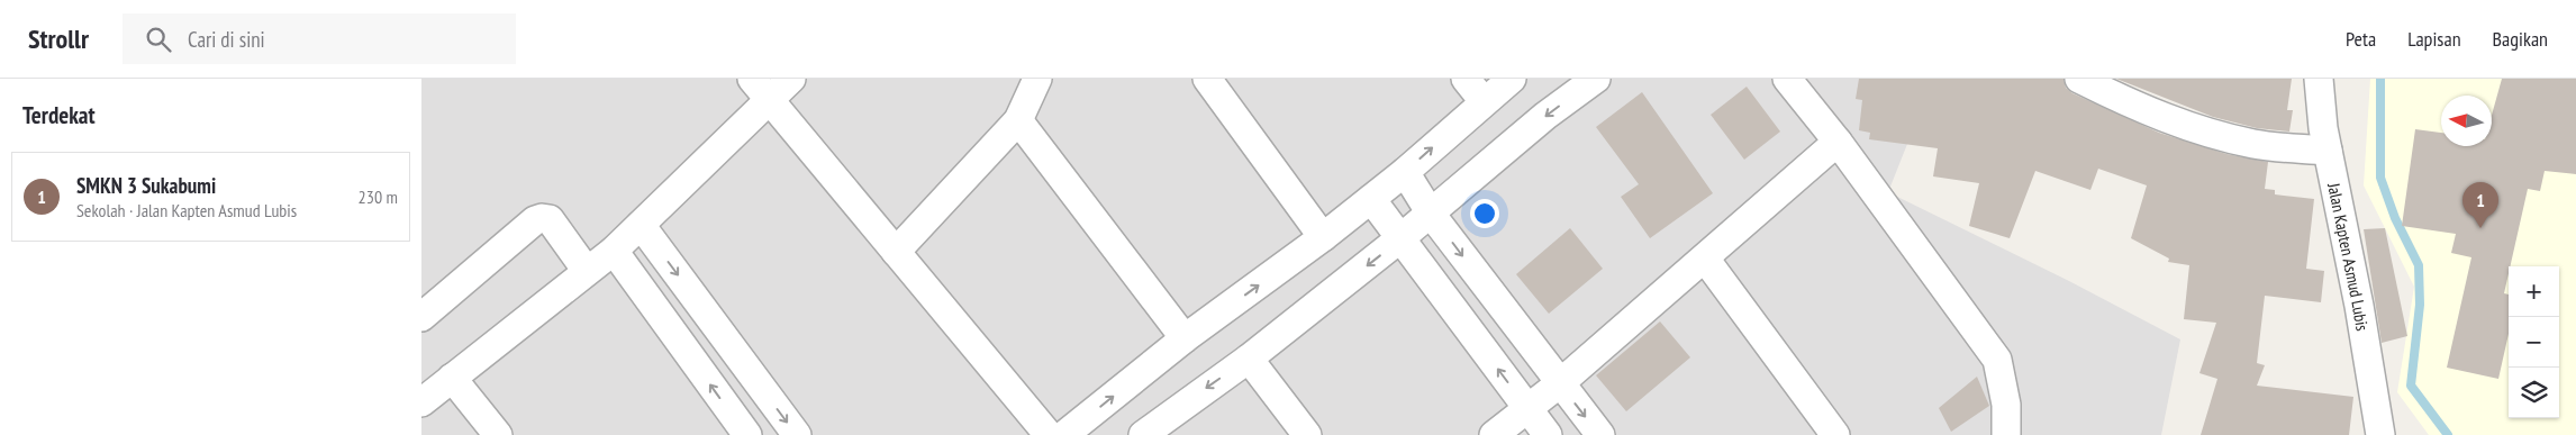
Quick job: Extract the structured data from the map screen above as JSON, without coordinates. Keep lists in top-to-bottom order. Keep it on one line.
{"streets":{"street":["Jalan Kapten Asmud Lubis"]},"north":"left","page":{"header":"Strollr","search":"Cari di sini","nav":["Peta","Lapisan","Bagikan"],"heading":"Terdekat","list":[{"mark":"1","name":"SMKN 3 Sukabumi","note":"Sekolah · Jalan Kapten Asmud Lubis","value":"230 m"}],"pins":"1","map_buttons":["+","−"]}}
